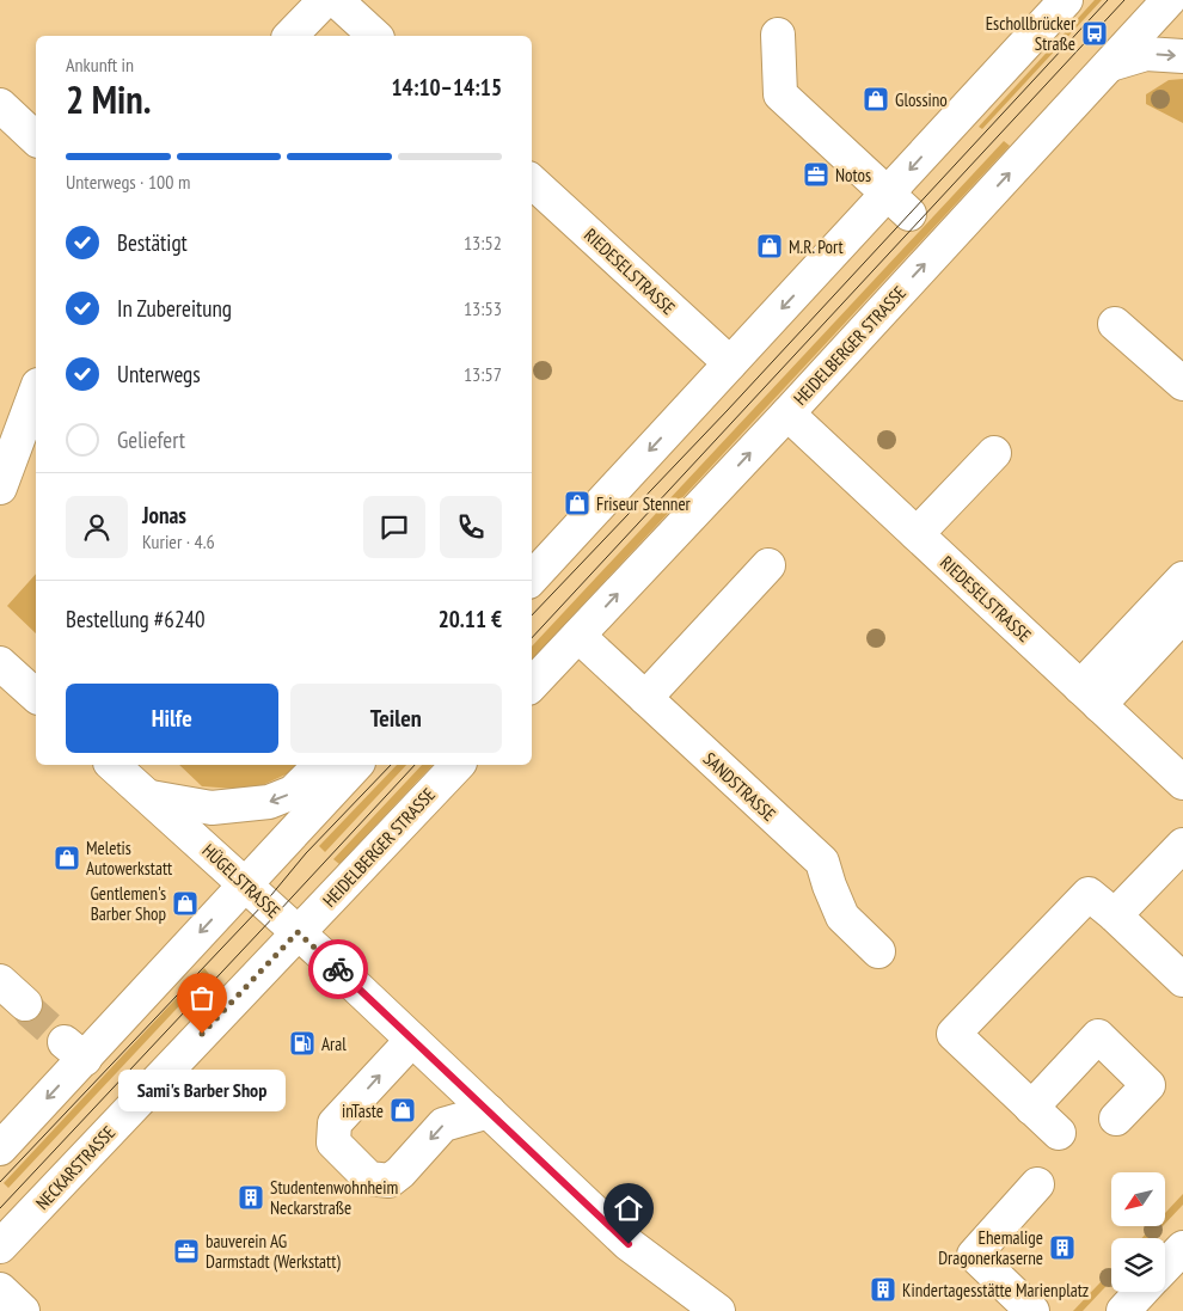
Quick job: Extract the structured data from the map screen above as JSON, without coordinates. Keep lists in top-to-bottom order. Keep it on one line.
{"streets":{"main road":["RIEDESELSTRASSE","HEIDELBERGER STRASSE","SANDSTRASSE","HÜGELSTRASSE","NECKARSTRASSE"]},"crossings":[["RIEDESELSTRASSE","HEIDELBERGER STRASSE"],["HEIDELBERGER STRASSE","SANDSTRASSE"],["HEIDELBERGER STRASSE","HÜGELSTRASSE"],["HEIDELBERGER STRASSE","NECKARSTRASSE"],["HÜGELSTRASSE","NECKARSTRASSE"]],"places":{"bus stop":["Eschollbrücker Straße"],"shop":["Glossino","M.R. Port","Friseur Stenner","Meletis Autowerkstatt","Gentlemen's Barber Shop","inTaste"],"office":["Notos","bauverein AG Darmstadt (Werkstatt)"],"other":["Sami's Barber Shop"],"fuel station":["Aral"],"building":["Studentenwohnheim Neckarstraße","Ehemalige Dragonerkaserne","Kindertagesstätte Marienplatz"]},"north":"bottom left","page":{"heading":["2 Min.","Ankunft in","14:10–14:15"],"panel":["Jonas","Kurier · 4.6","Bestellung #6240","20.11 €"],"bar":"Unterwegs · 100 m","list":[["Bestätigt","13:52"],["In Zubereitung","13:53"],["Unterwegs","13:57"],"Geliefert"],"buttons":["Hilfe","Teilen"],"bubble":"Sami's Barber Shop"}}
